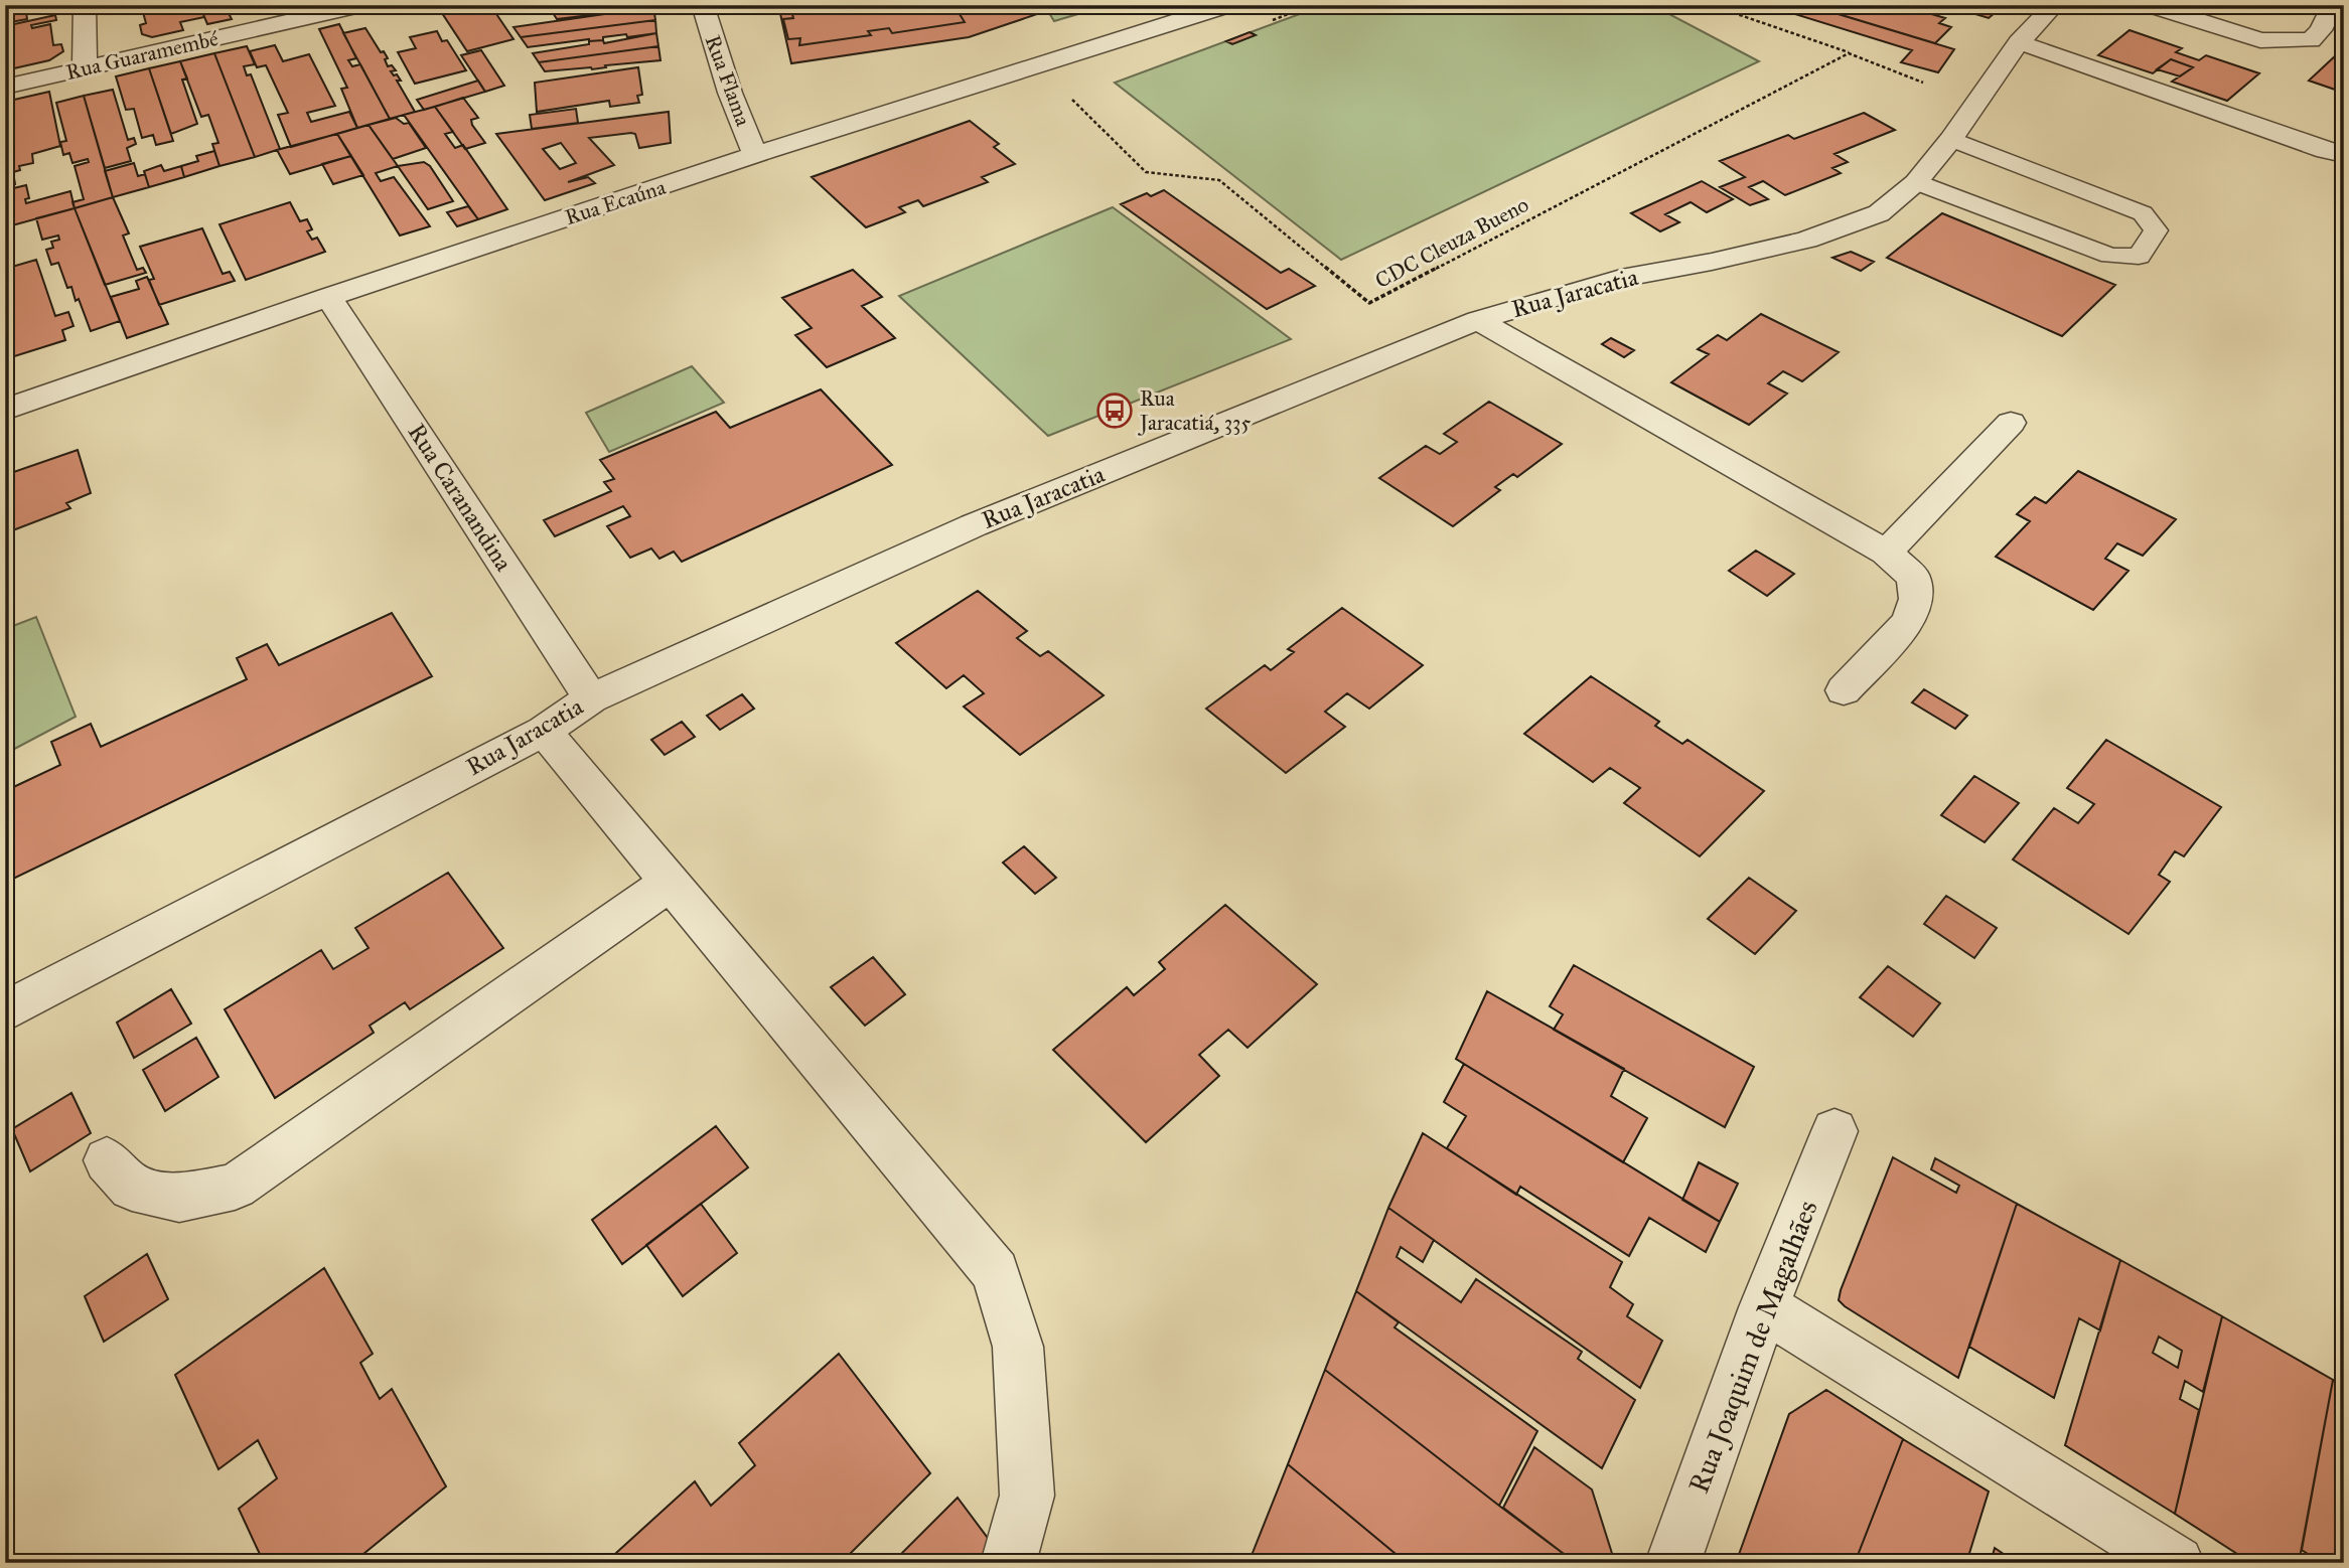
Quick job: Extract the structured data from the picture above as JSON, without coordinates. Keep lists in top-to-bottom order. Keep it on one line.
{"streets":{"street":["Rua Guaramembé","Rua Flama","Rua Ecaúna","Rua Jaracatia","Rua Caranandina","Rua Joaquim de Magalhães"],"path":["CDC Cleuza Bueno"]},"crossings":[["Rua Flama","Rua Ecaúna"],["Rua Ecaúna","Rua Caranandina"],["Rua Jaracatia","Rua Caranandina"]],"places":{"bus stop":["Rua Jaracatiá, 335"]}}
